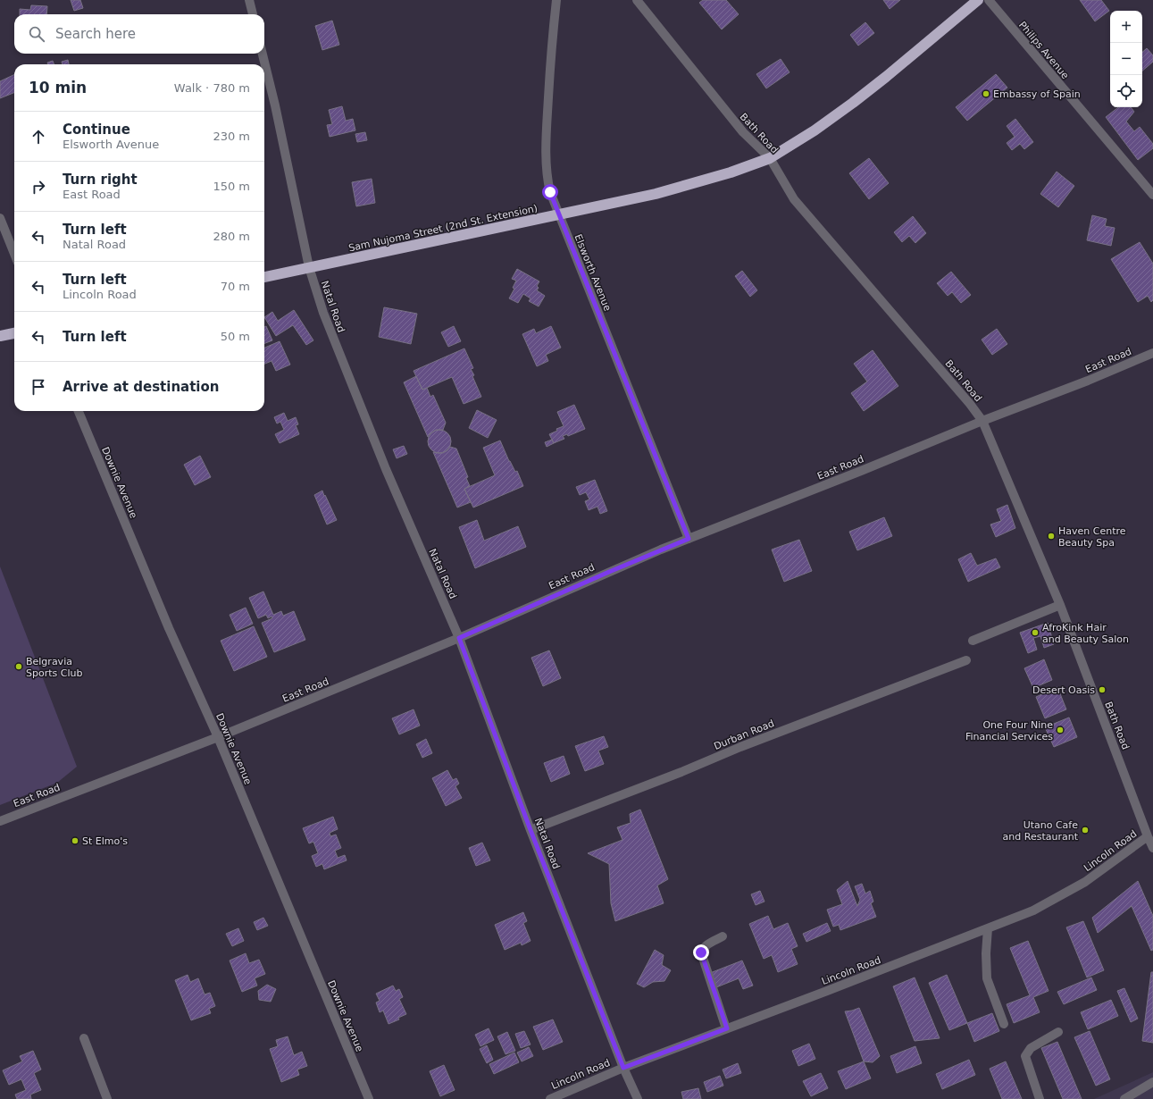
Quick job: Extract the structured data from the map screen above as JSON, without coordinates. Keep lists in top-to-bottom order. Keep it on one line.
{"streets":{"highway":["Sam Nujoma Street (2nd St. Extension)"],"street":["Philips Avenue","Bath Road","Elsworth Avenue","Natal Road","East Road","Downie Avenue","Durban Road","Lincoln Road"]},"crossings":[["Bath Road","Sam Nujoma Street (2nd St. Extension)"],["Bath Road","East Road"],["Bath Road","Lincoln Road"],["Sam Nujoma Street (2nd St. Extension)","Elsworth Avenue"],["Sam Nujoma Street (2nd St. Extension)","Natal Road"],["Elsworth Avenue","East Road"],["Natal Road","East Road"],["Natal Road","Durban Road"],["Natal Road","Lincoln Road"],["East Road","Downie Avenue"]],"places":["Embassy of Spain","Haven Centre Beauty Spa","AfroKink Hair and Beauty Salon","Belgravia Sports Club","Desert Oasis","One Four Nine Financial Services","Utano Cafe and Restaurant","St Elmo's"],"page":{"map_buttons":["+","−"],"search":"Search here","heading":["10 min","Walk · 780 m"],"list":[["Continue","Elsworth Avenue","230 m"],["Turn right","East Road","150 m"],["Turn left","Natal Road","280 m"],["Turn left","Lincoln Road","70 m"],["Turn left","50 m"],"Arrive at destination"]}}
